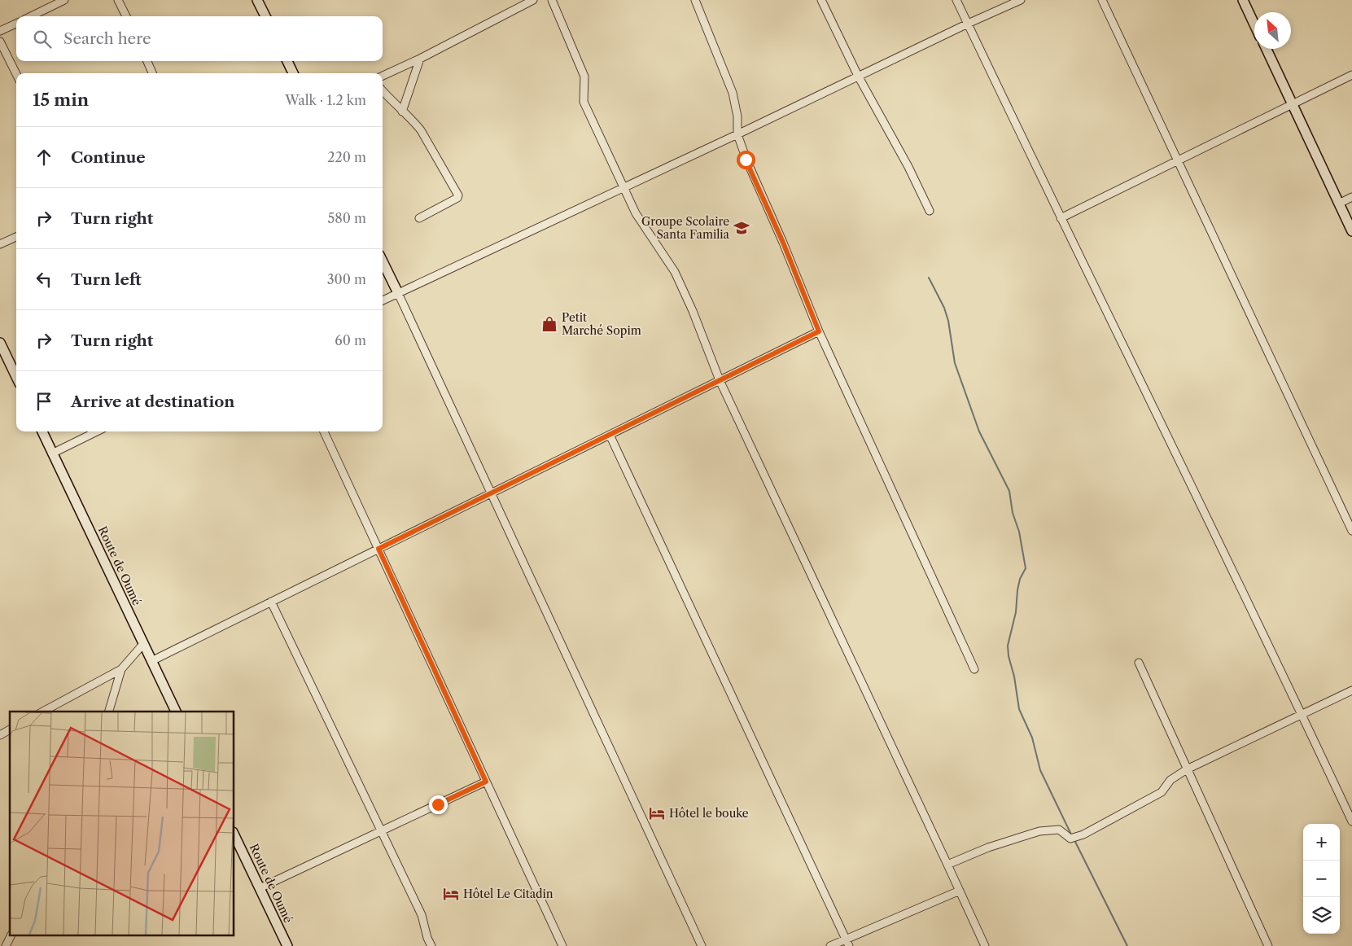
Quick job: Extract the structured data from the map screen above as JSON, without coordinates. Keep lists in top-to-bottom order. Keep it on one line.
{"streets":{"street":["Route de Oumé"]},"places":{"school or university":["Groupe Scolaire Santa Familia"],"shop":["Petit Marché Sopim"],"hotel":["Hôtel le bouke","Hôtel Le Citadin"]},"north":"top left","page":{"search":"Search here","heading":["15 min","Walk · 1.2 km"],"list":[["Continue","220 m"],["Turn right","580 m"],["Turn left","300 m"],["Turn right","60 m"],"Arrive at destination"],"map_buttons":["+","−"]}}
